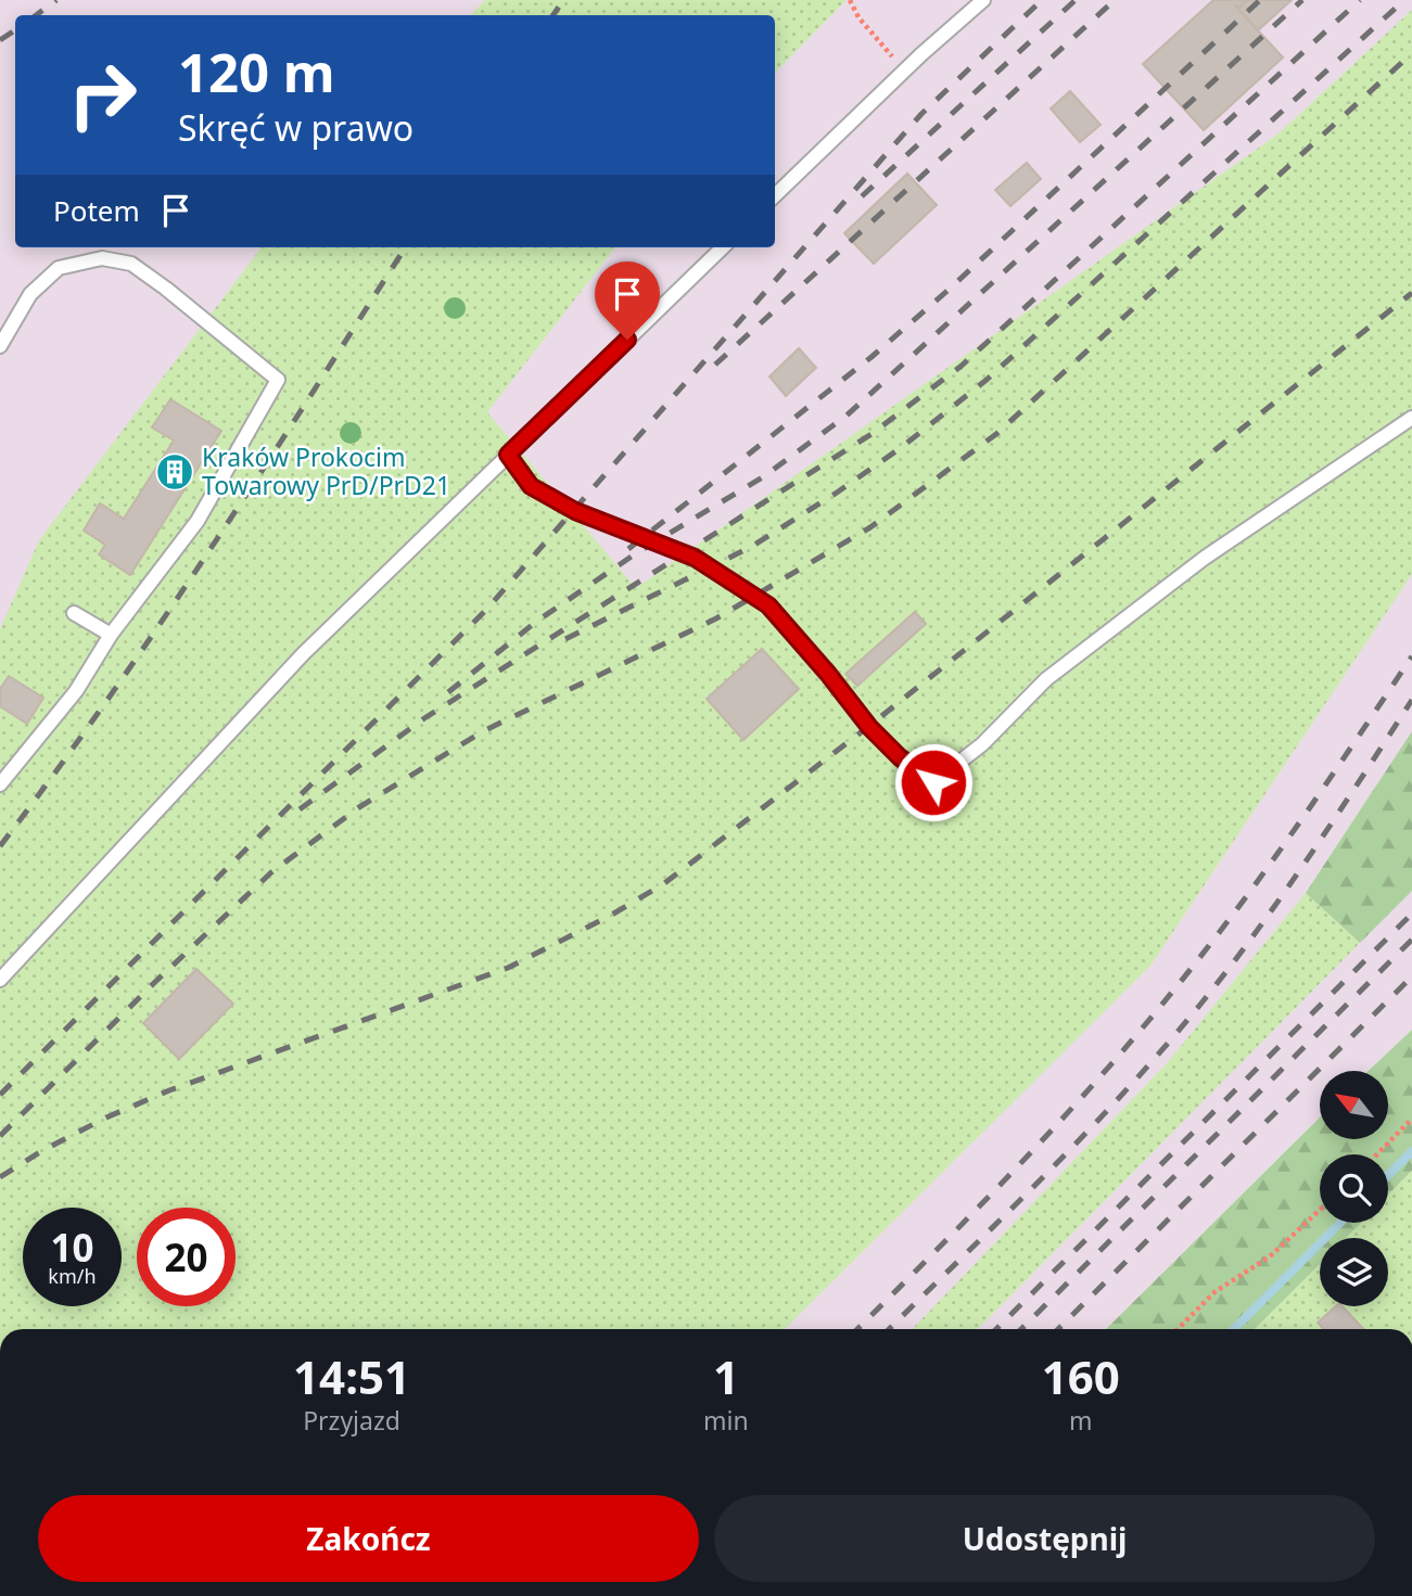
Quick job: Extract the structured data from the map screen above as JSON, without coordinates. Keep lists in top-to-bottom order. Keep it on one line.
{"places":{"building":["Kraków Prokocim Towarowy PrD/PrD21"]},"north":"top left","page":{"turn":["120 m","Skręć w prawo"],"then":"Potem","speed":"10 km/h","limit":"20","eta":["14:51","Przyjazd","1","min","160","m"],"buttons":["Zakończ","Udostępnij"]}}
